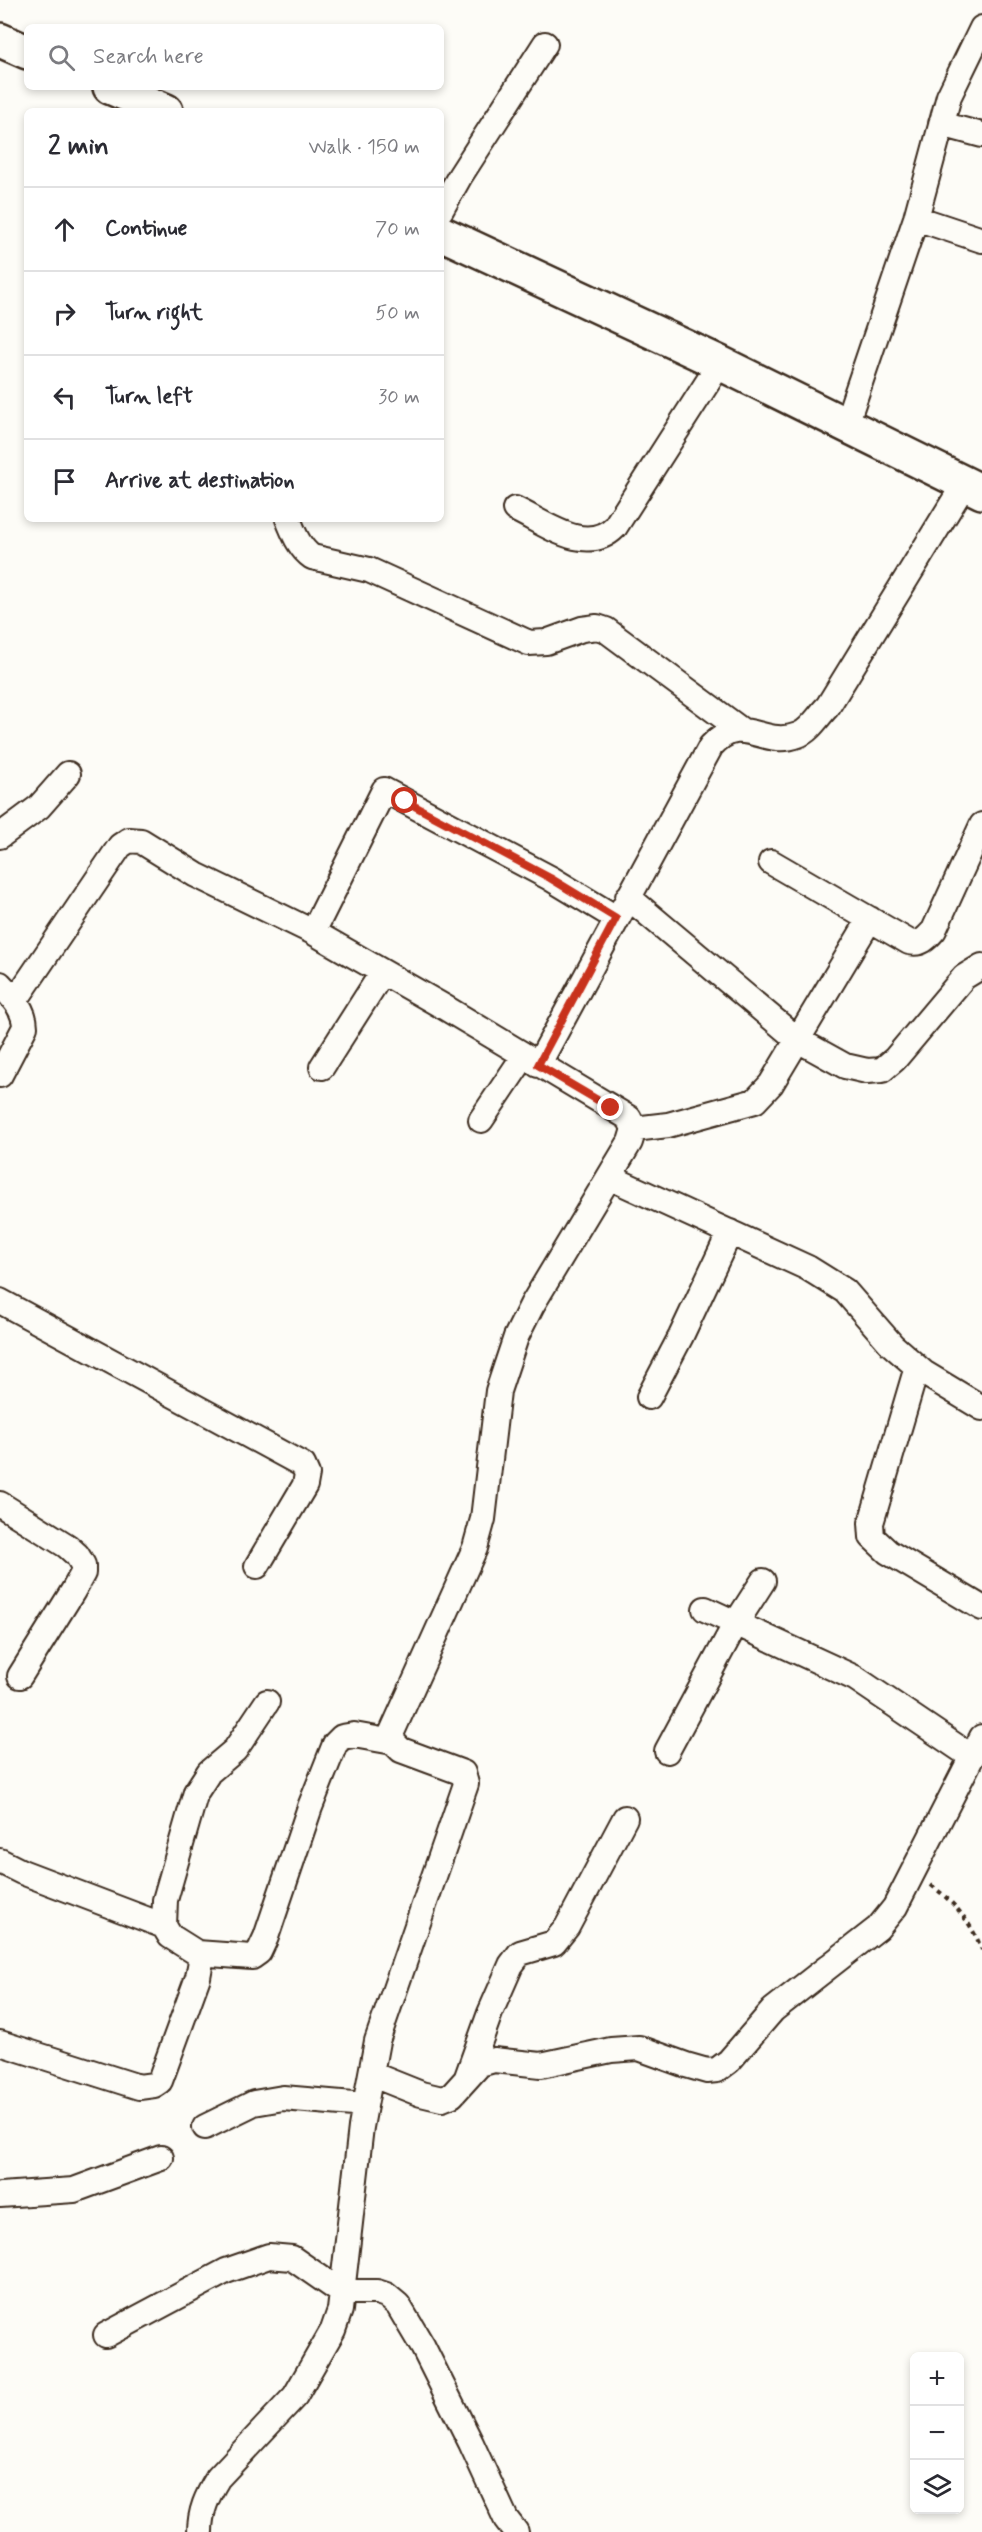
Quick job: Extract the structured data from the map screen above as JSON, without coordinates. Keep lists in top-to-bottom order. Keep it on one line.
{"page":{"search":"Search here","heading":["2 min","Walk · 150 m"],"list":[["Continue","70 m"],["Turn right","50 m"],["Turn left","30 m"],"Arrive at destination"],"map_buttons":["+","−"]}}
